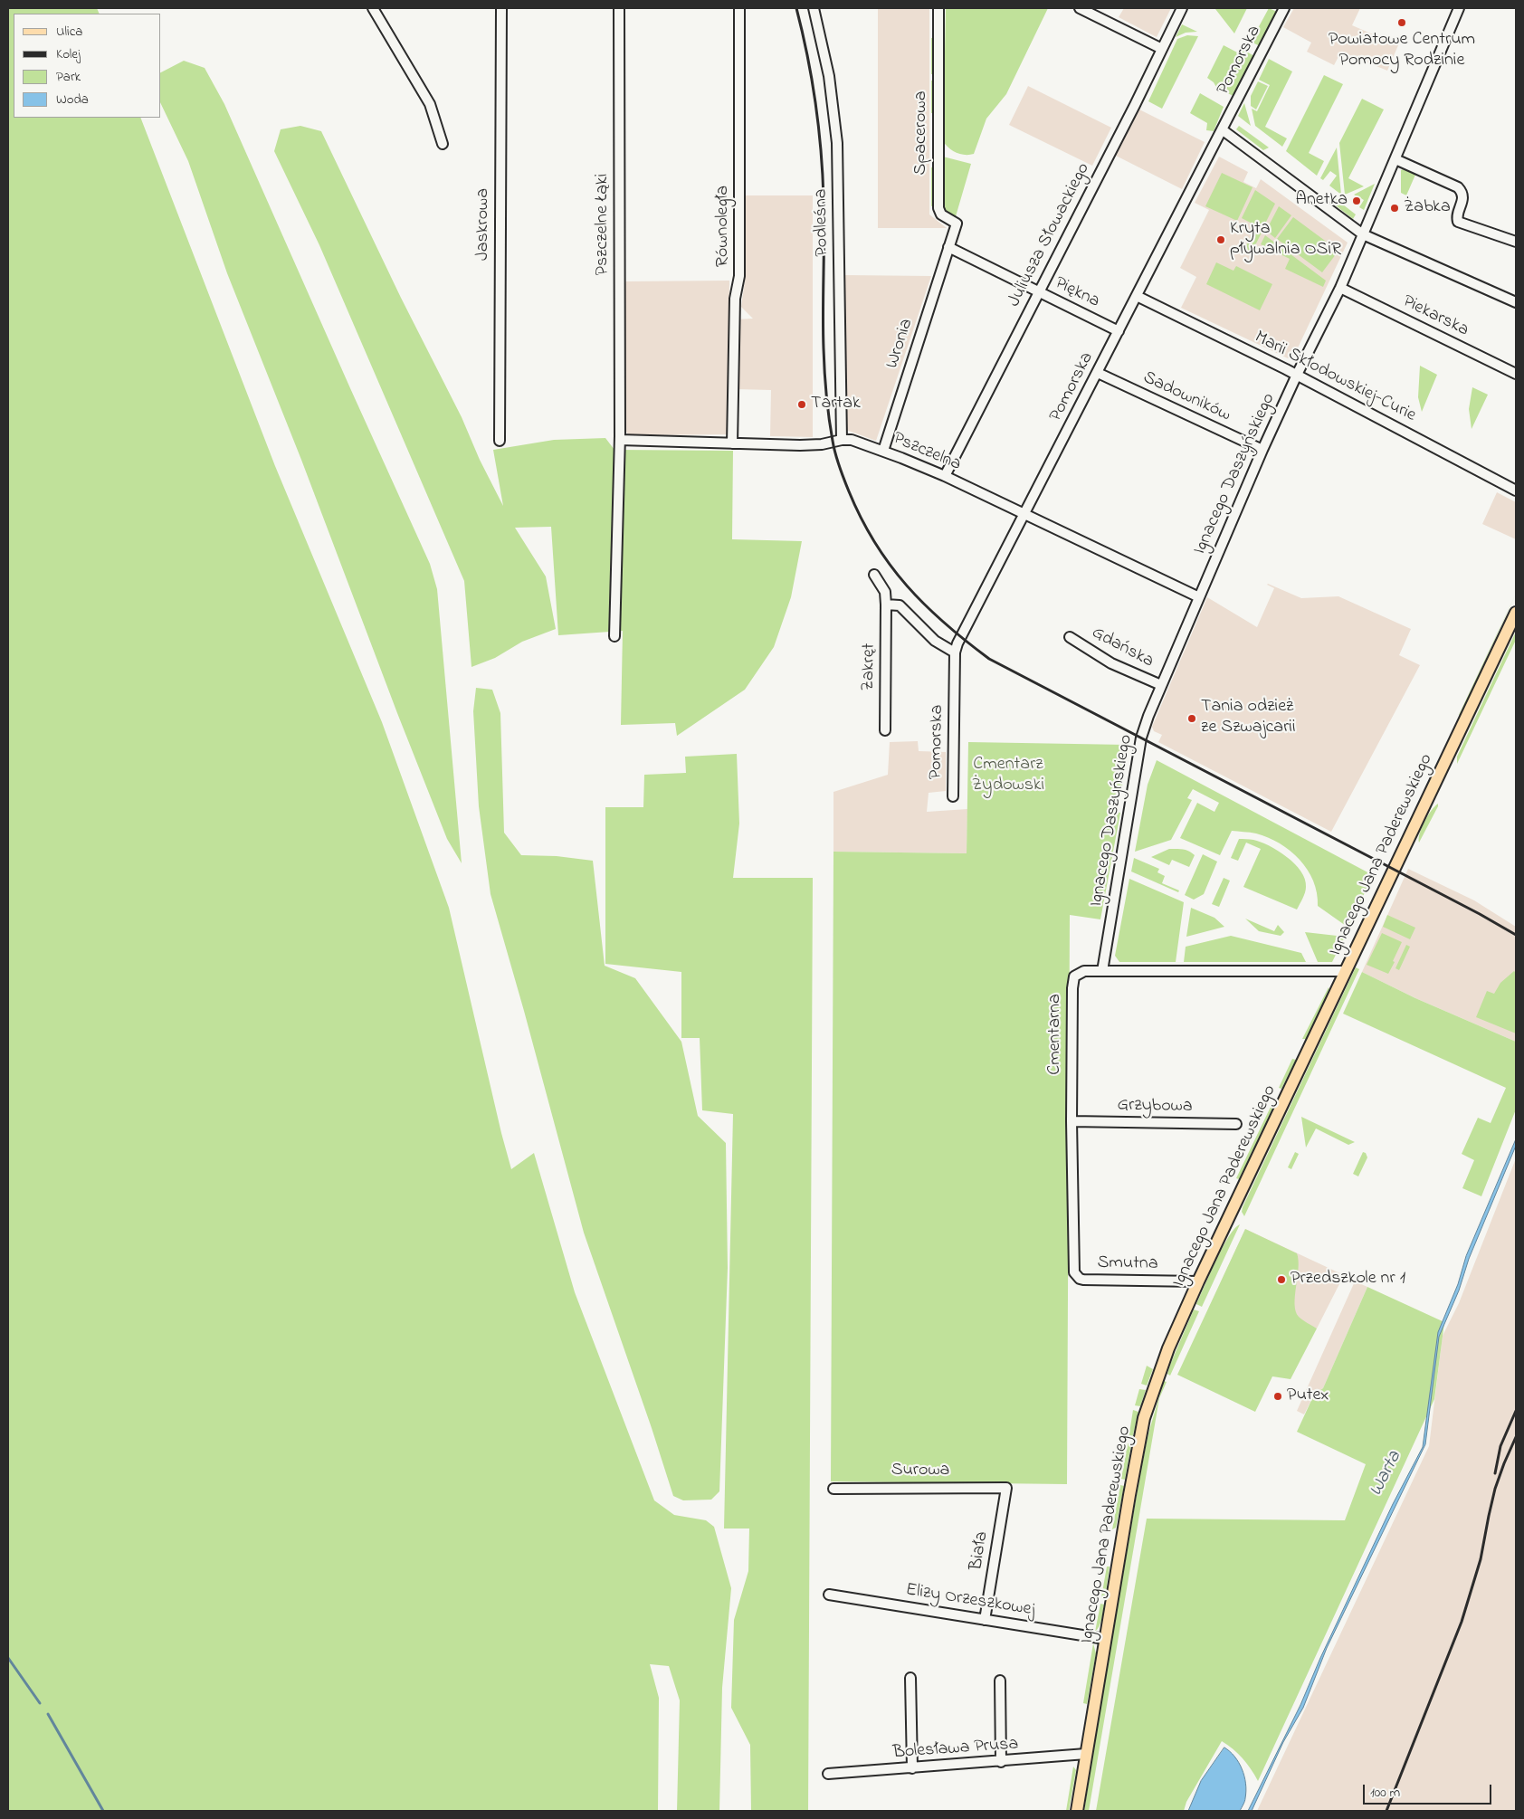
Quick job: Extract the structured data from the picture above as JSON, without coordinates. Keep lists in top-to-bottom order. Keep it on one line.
{"streets":{"main road":["Ignacego Jana Paderewskiego"],"street":["Pomorska","Spacerowa","Podleśna","Jaskrowa","Pszczelne Łąki","Równoległa","Juliusza Słowackiego","Piękna","Piekarska","Wronia","Marii Skłodowskiej-Curie","Sadowników","Pszczelna","Ignacego Daszyńskiego","Gdańska","Zakręt","Cmentarna","Grzybowa","Smutna","Surowa","Biała","Elizy Orzeszkowej","Bolesława Prusa"]},"crossings":[["Pomorska","Piękna"],["Pomorska","Marii Skłodowskiej-Curie"],["Pomorska","Sadowników"],["Pomorska","Pszczelna"],["Spacerowa","Piękna"],["Spacerowa","Wronia"],["Podleśna","Pszczelna"],["Pszczelne Łąki","Pszczelna"],["Równoległa","Pszczelna"],["Juliusza Słowackiego","Piękna"],["Juliusza Słowackiego","Pszczelna"],["Piękna","Wronia"],["Piekarska","Ignacego Daszyńskiego"],["Wronia","Pszczelna"],["Marii Skłodowskiej-Curie","Ignacego Daszyńskiego"],["Sadowników","Ignacego Daszyńskiego"],["Pszczelna","Ignacego Daszyńskiego"],["Ignacego Daszyńskiego","Gdańska"],["Ignacego Daszyńskiego","Cmentarna"],["Ignacego Jana Paderewskiego","Cmentarna"],["Ignacego Jana Paderewskiego","Smutna"],["Ignacego Jana Paderewskiego","Elizy Orzeszkowej"],["Ignacego Jana Paderewskiego","Bolesława Prusa"],["Cmentarna","Grzybowa"],["Cmentarna","Smutna"],["Surowa","Biała"],["Biała","Elizy Orzeszkowej"]],"water":["Warta"],"parks":["Cmentarz Żydowski"],"places":["Powiatowe Centrum Pomocy Rodzinie","Anetka","Żabka","Kryta pływalnia OSiR","Tartak","Tania odzież ze Szwajcarii","Przedszkole nr 1","Putex"],"legend":["Ulica","Kolej","Park","Woda"],"scale_bar":"100 m"}
